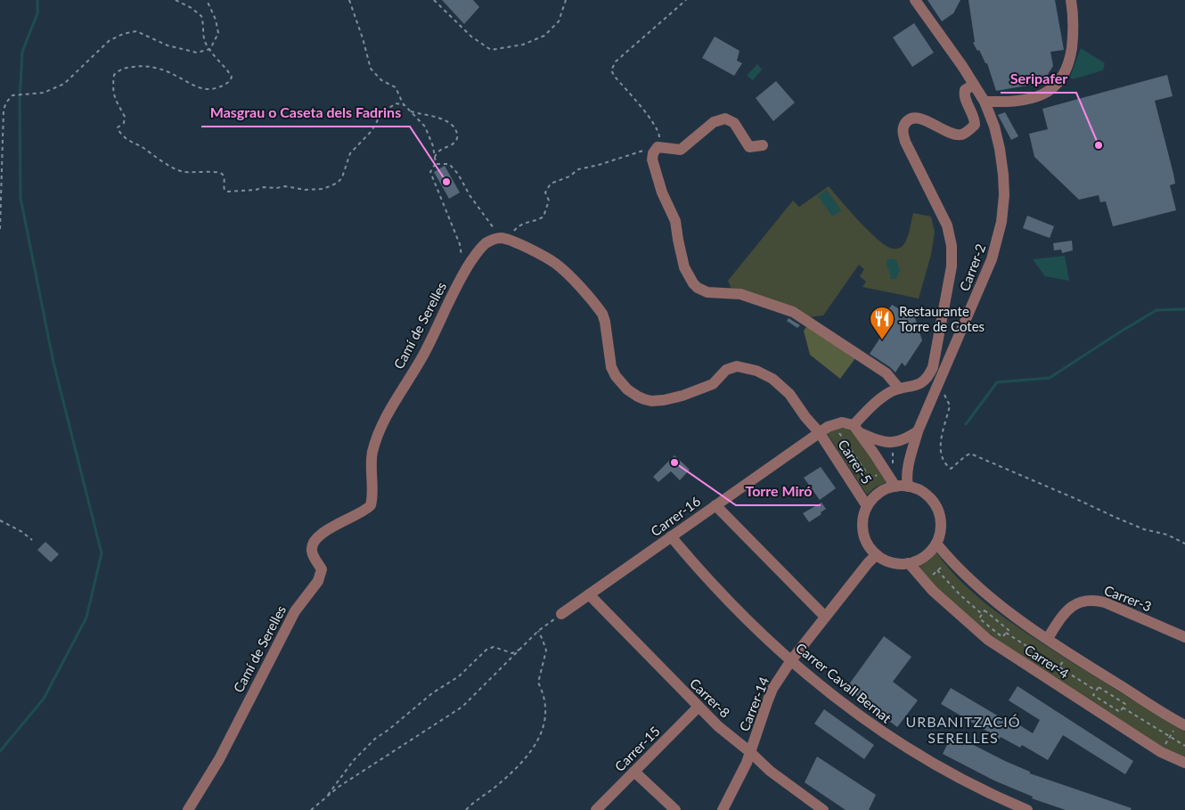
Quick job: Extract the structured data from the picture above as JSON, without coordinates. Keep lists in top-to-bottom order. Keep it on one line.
{"streets":{"street":["Carrer-2","Camí de Serelles","Carrer-5","Carrer-16","Carrer-3","Carrer-4","Carrer Cavall Bernat","Carrer-8","Carrer-14","Carrer-15"]},"crossings":[["Carrer-2","Carrer-5"],["Carrer-2","Carrer-4"],["Carrer-2","Carrer-14"],["Carrer-5","Carrer-16"],["Carrer-5","Carrer-4"],["Carrer-5","Carrer-14"],["Carrer-16","Carrer Cavall Bernat"],["Carrer-16","Carrer-8"],["Carrer-3","Carrer-4"],["Carrer-4","Carrer-14"],["Carrer Cavall Bernat","Carrer-14"],["Carrer-8","Carrer-14"],["Carrer-8","Carrer-15"]],"districts":["URBANITZACIÓ SERELLES"],"places":{"other":["Seripafer","Masgrau o Caseta dels Fadrins","Torre Miró"],"restaurant":["Restaurante Torre de Cotes"]}}
